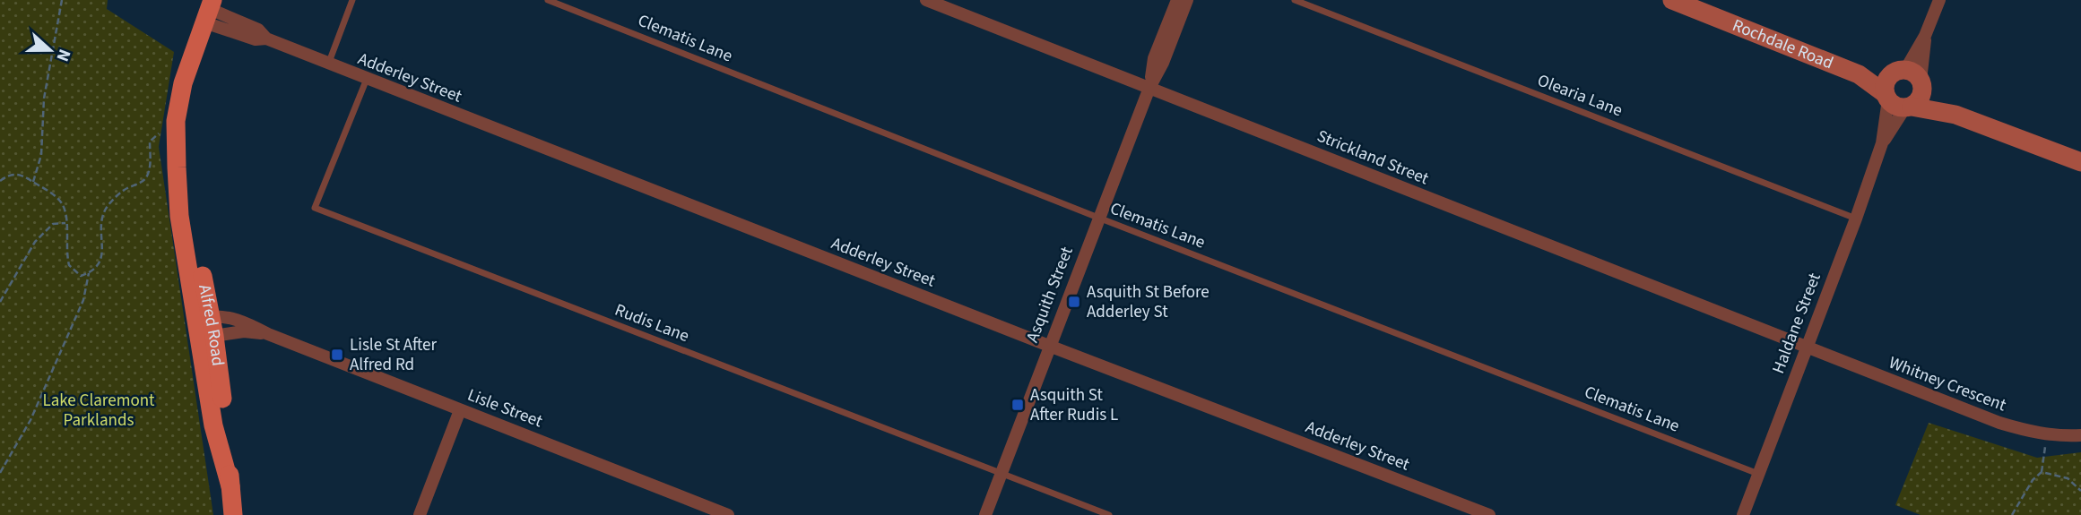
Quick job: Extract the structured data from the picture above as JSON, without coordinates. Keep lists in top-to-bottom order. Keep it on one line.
{"streets":{"main road":["Rochdale Road","Alfred Road"],"street":["Adderley Street","Strickland Street","Asquith Street","Haldane Street","Whitney Crescent","Lisle Street"],"lane":["Clematis Lane","Olearia Lane","Rudis Lane"]},"crossings":[["Clematis Lane","Asquith Street"],["Clematis Lane","Haldane Street"],["Rochdale Road","Haldane Street"],["Adderley Street","Asquith Street"],["Adderley Street","Rudis Lane"],["Adderley Street","Alfred Road"],["Olearia Lane","Haldane Street"],["Strickland Street","Asquith Street"],["Strickland Street","Haldane Street"],["Strickland Street","Whitney Crescent"],["Asquith Street","Rudis Lane"],["Haldane Street","Whitney Crescent"],["Alfred Road","Lisle Street"]],"parks":["Lake Claremont Parklands"],"places":{"transit":["Asquith St Before Adderley St","Lisle St After Alfred Rd","Asquith St After Rudis L"]},"north":"right"}
